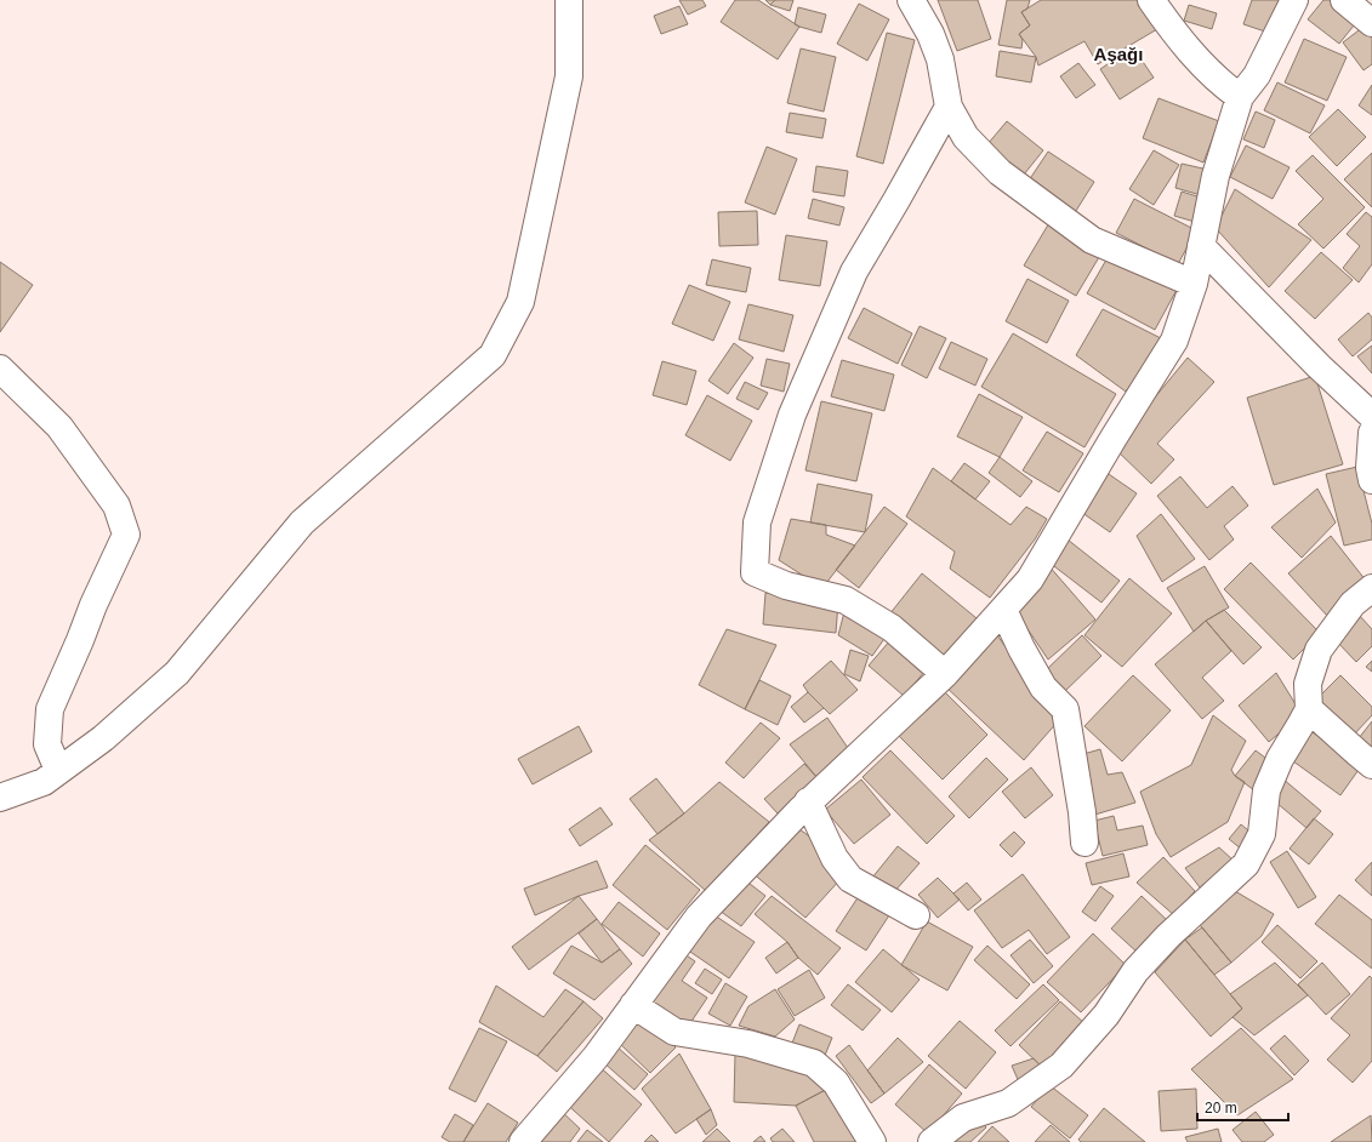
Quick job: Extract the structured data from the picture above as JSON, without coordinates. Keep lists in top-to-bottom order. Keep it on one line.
{"districts":["Aşağı"],"scale_bar":"20 m"}
